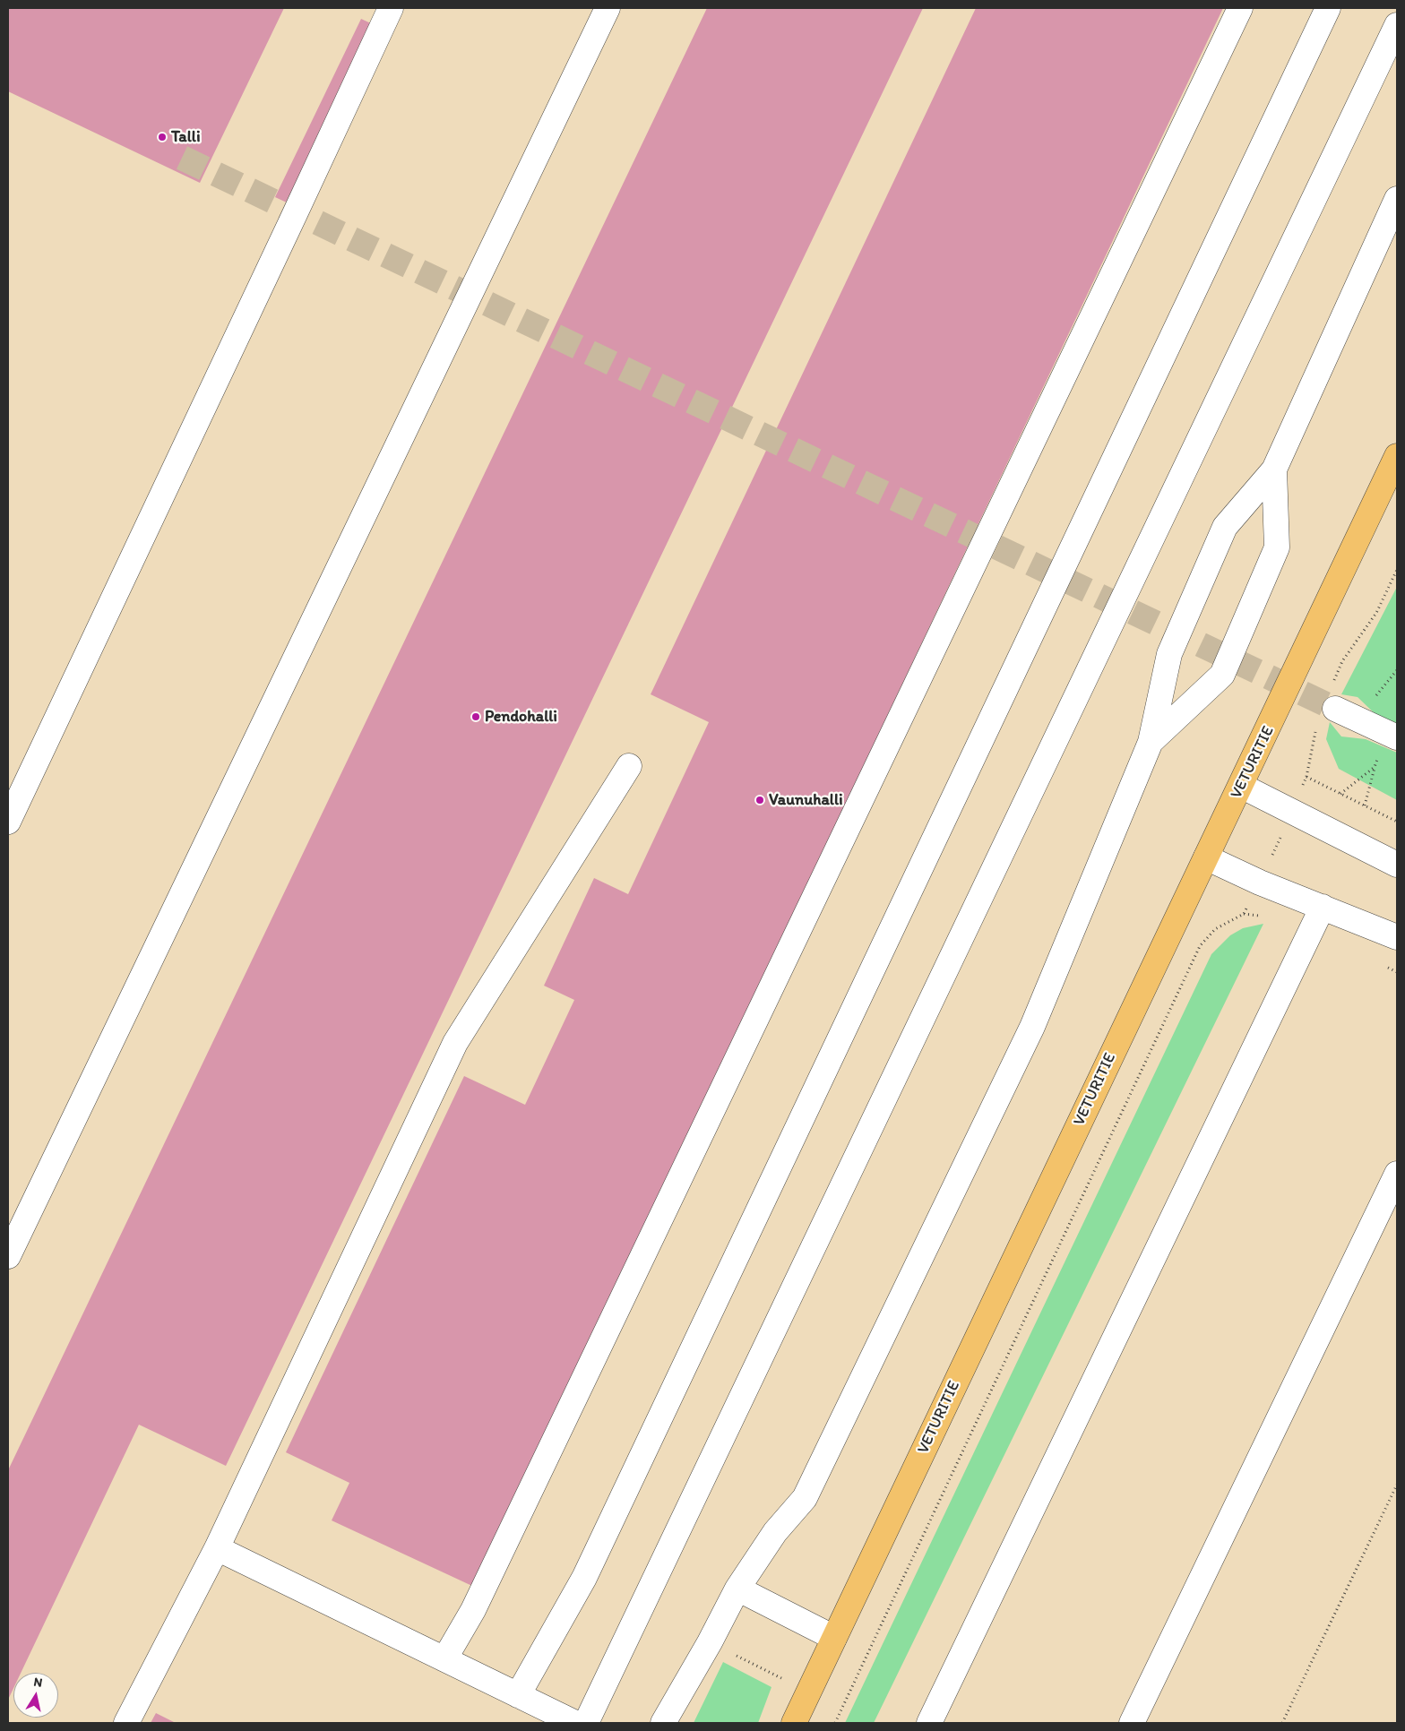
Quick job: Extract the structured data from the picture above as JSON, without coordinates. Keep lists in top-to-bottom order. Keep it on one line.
{"streets":{"main road":["VETURITIE"]},"places":["Talli","Pendohalli","Vaunuhalli"],"north":"top"}
